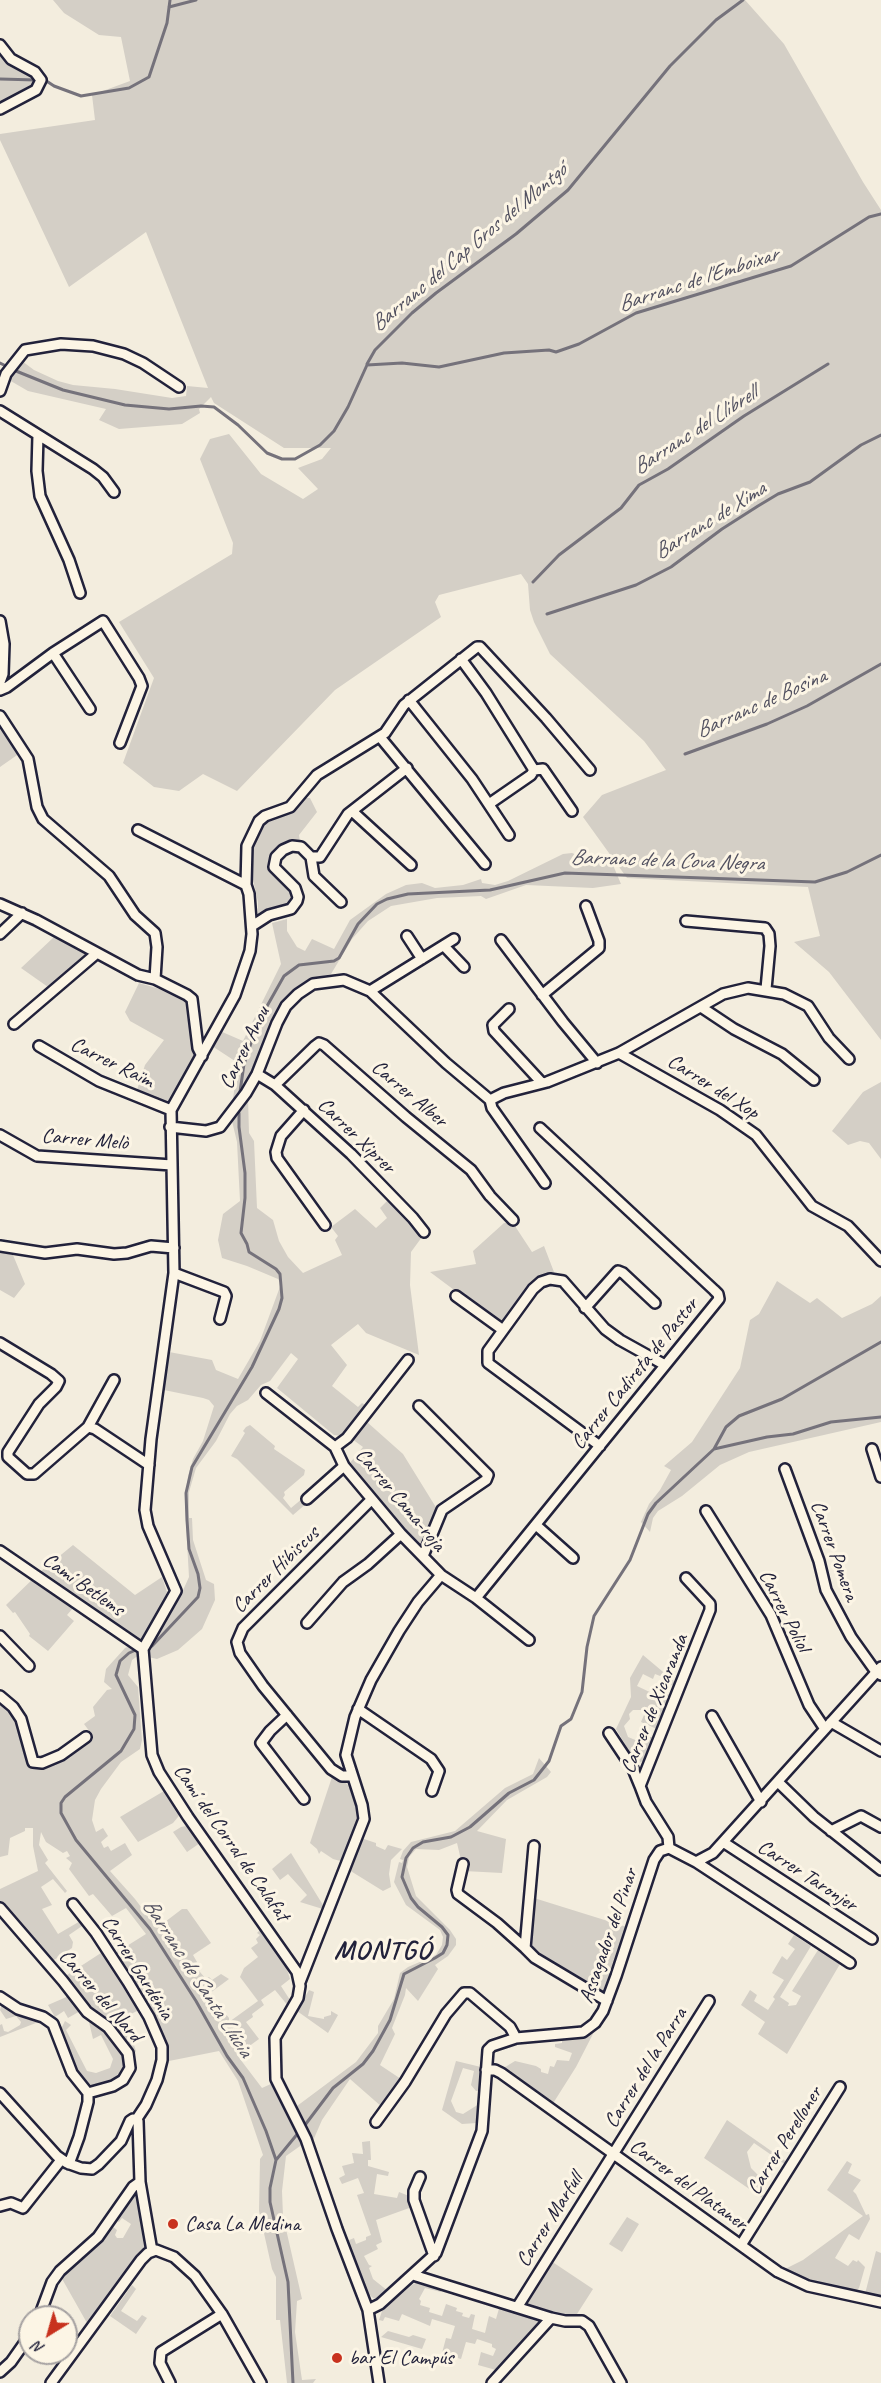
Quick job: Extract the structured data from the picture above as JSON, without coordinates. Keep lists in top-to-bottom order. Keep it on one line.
{"streets":{"street":["Carrer Anou","Carrer Raïm","Carrer del Xop","Carrer Alber","Carrer Xiprer","Carrer Melò","Carrer Cadireta de Pastor","Carrer Cama-roja","Carrer Pomera","Carrer Hibiscus","Camí Betlems","Carrer Poliol","Carrer de Xicaranda","Camí del Corral de Calafat","Carrer Taronjer","Assagador del Pinar","Carrer Gardénia","Carrer del Nard","Carrer del la Parra","Carrer Perelloner","Carrer del Plataner","Carrer Marfull"]},"crossings":[["Carrer Anou","Carrer Xiprer"],["Carrer Alber","Carrer Xiprer"],["Carrer Cama-roja","Carrer Hibiscus"],["Camí Betlems","Camí del Corral de Calafat"],["Carrer de Xicaranda","Assagador del Pinar"],["Assagador del Pinar","Carrer del Plataner"],["Carrer del la Parra","Carrer del Plataner"],["Carrer del la Parra","Carrer Marfull"],["Carrer Perelloner","Carrer del Plataner"],["Carrer del Plataner","Carrer Marfull"]],"districts":["MONTGÓ"],"water":["Barranc del Cap Gros del Montgó","Barranc de l'Emboixar","Barranc del Llibrell","Barranc de Xima","Barranc de Bosina","Barranc de la Cova Negra","Barranc de Santa Llúcia"],"places":["Casa La Medina","bar El Campús"],"north":"bottom left"}
